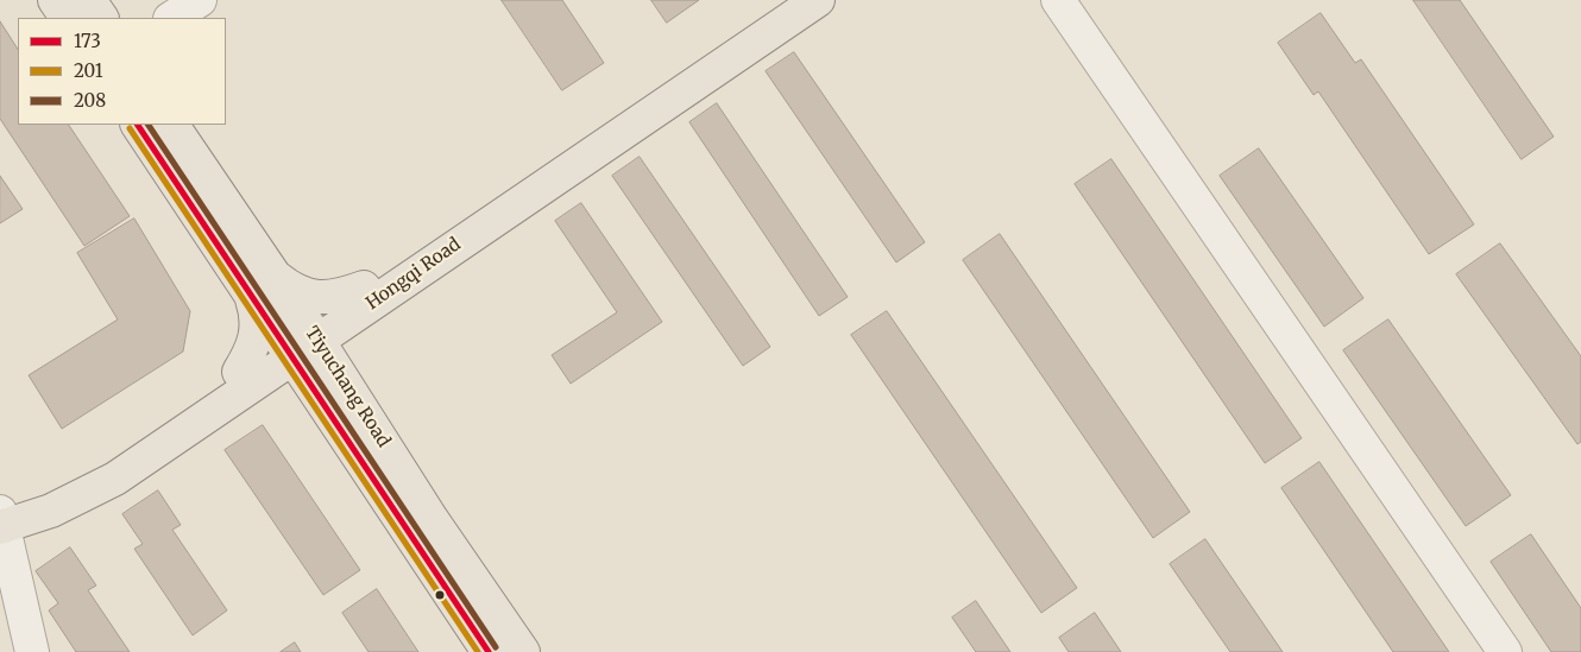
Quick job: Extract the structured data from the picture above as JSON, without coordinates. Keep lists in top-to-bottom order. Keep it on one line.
{"streets":{"main road":["Hongqi Road","Tiyuchang Road"]},"crossings":[["Hongqi Road","Tiyuchang Road"]],"lines":["transit line 173","transit line 208","transit line 201"],"legend":["173","201","208"]}
